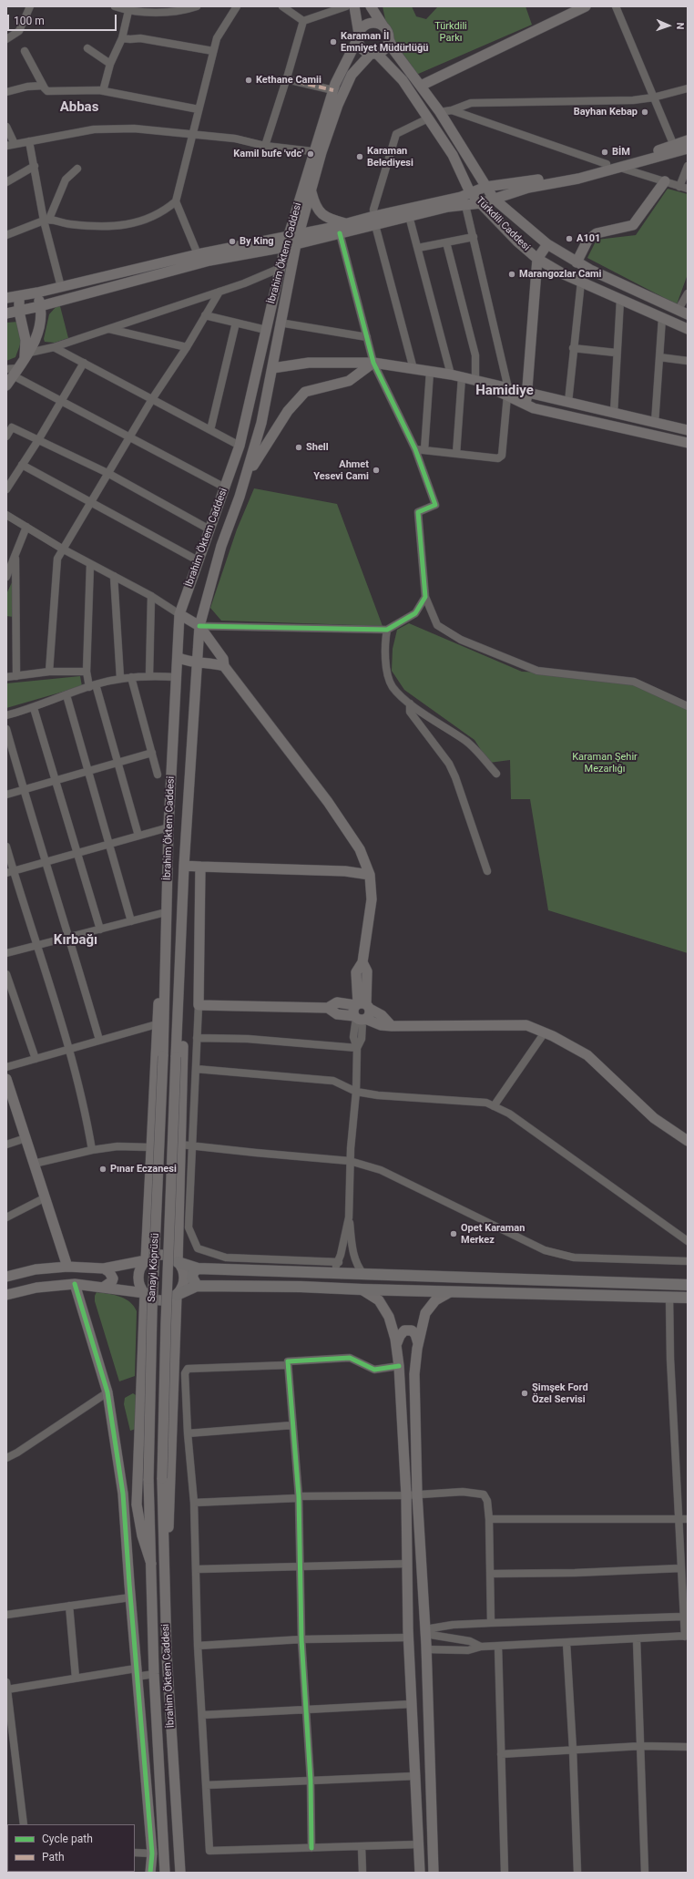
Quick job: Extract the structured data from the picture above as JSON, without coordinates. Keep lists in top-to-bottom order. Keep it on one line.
{"streets":{"main road":["Türkdili Caddesi","İbrahim Öktem Caddesi","Sanayi Köprüsü"]},"crossings":[["Türkdili Caddesi","İbrahim Öktem Caddesi"],["İbrahim Öktem Caddesi","Sanayi Köprüsü"]],"districts":["Abbas","Hamidiye","Kırbağı"],"parks":["Türkdili Parkı","Karaman Şehir Mezarlığı"],"places":["Karaman İl Emniyet Müdürlüğü","Kethane Camii","Bayhan Kebap","BİM","Kamil bufe 'vdc'","Karaman Belediyesi","A101","By King","Marangozlar Cami","Shell","Ahmet Yesevi Cami","Pınar Eczanesi","Opet Karaman Merkez","Şimşek Ford Özel Servisi"],"legend":["Cycle path","Path"],"scale_bar":"100 m","north":"right"}
